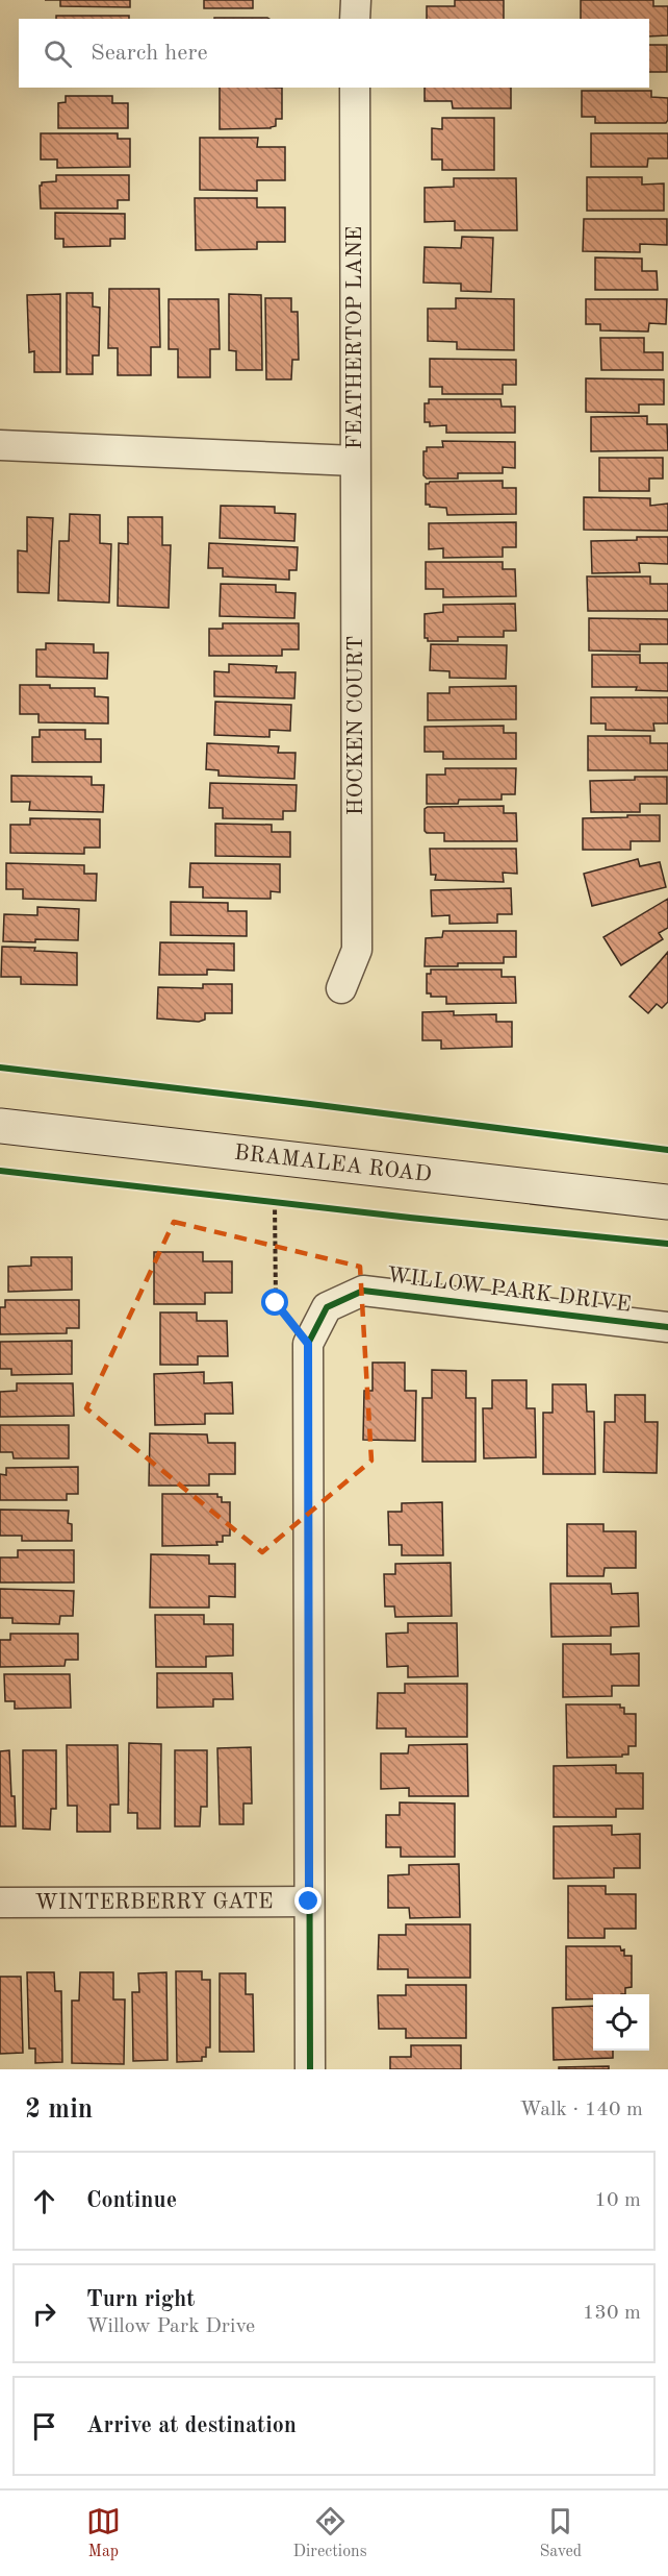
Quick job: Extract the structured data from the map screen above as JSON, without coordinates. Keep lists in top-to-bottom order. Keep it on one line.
{"streets":{"main road":["BRAMALEA ROAD"],"street":["FEATHERTOP LANE","HOCKEN COURT","WILLOW PARK DRIVE","WINTERBERRY GATE"]},"crossings":[["FEATHERTOP LANE","HOCKEN COURT"],["WILLOW PARK DRIVE","WINTERBERRY GATE"]],"page":{"search":"Search here","heading":["2 min","Walk · 140 m"],"list":[["Continue","10 m"],["Turn right","Willow Park Drive","130 m"],"Arrive at destination"],"nav":["Map","Directions","Saved"]}}
